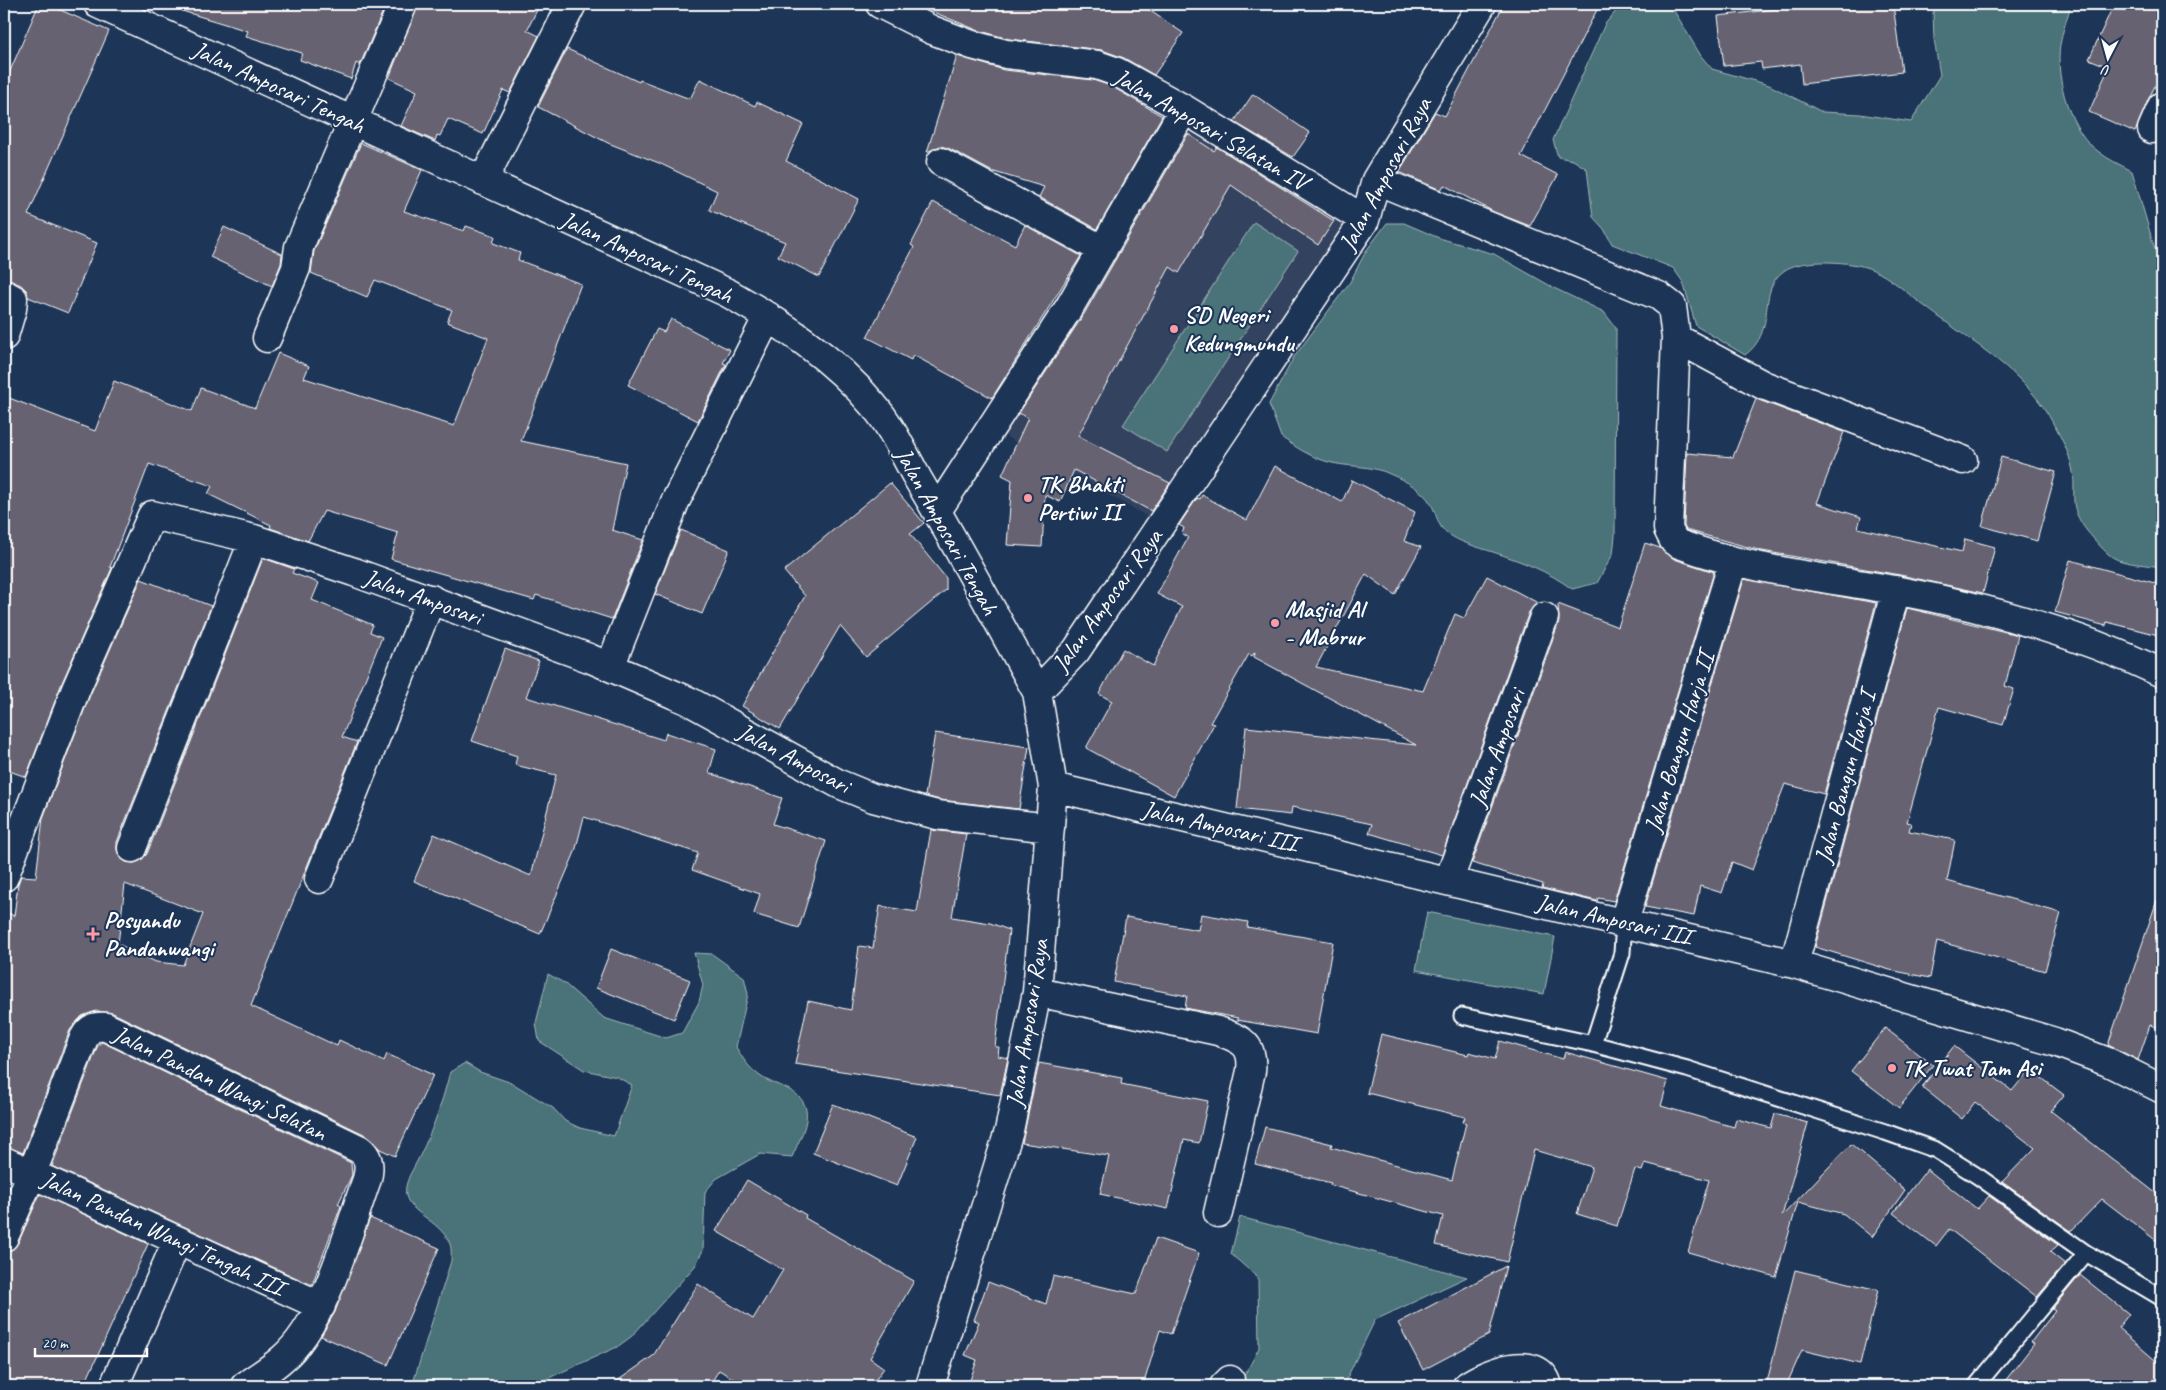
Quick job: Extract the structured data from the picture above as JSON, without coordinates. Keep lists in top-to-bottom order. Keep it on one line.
{"streets":{"street":["Jalan Amposari Tengah","Jalan Amposari Selatan IV","Jalan Amposari Raya","Jalan Amposari","Jalan Bangun Harja II","Jalan Bangun Harja I","Jalan Amposari III","Jalan Pandan Wangi Selatan","Jalan Pandan Wangi Tengah III"]},"crossings":[["Jalan Amposari Tengah","Jalan Amposari Raya"],["Jalan Amposari Selatan IV","Jalan Amposari Raya"],["Jalan Amposari Raya","Jalan Amposari"],["Jalan Amposari Raya","Jalan Amposari III"],["Jalan Amposari","Jalan Amposari III"],["Jalan Bangun Harja II","Jalan Amposari III"],["Jalan Bangun Harja I","Jalan Amposari III"],["Jalan Pandan Wangi Selatan","Jalan Pandan Wangi Tengah III"]],"places":{"other":["SD Negeri Kedungmundu","TK Bhakti Pertiwi II","Masjid Al - Mabrur","TK Twat Tam Asi"],"health":["Posyandu Pandanwangi"]},"scale_bar":"20 m","north":"bottom"}
